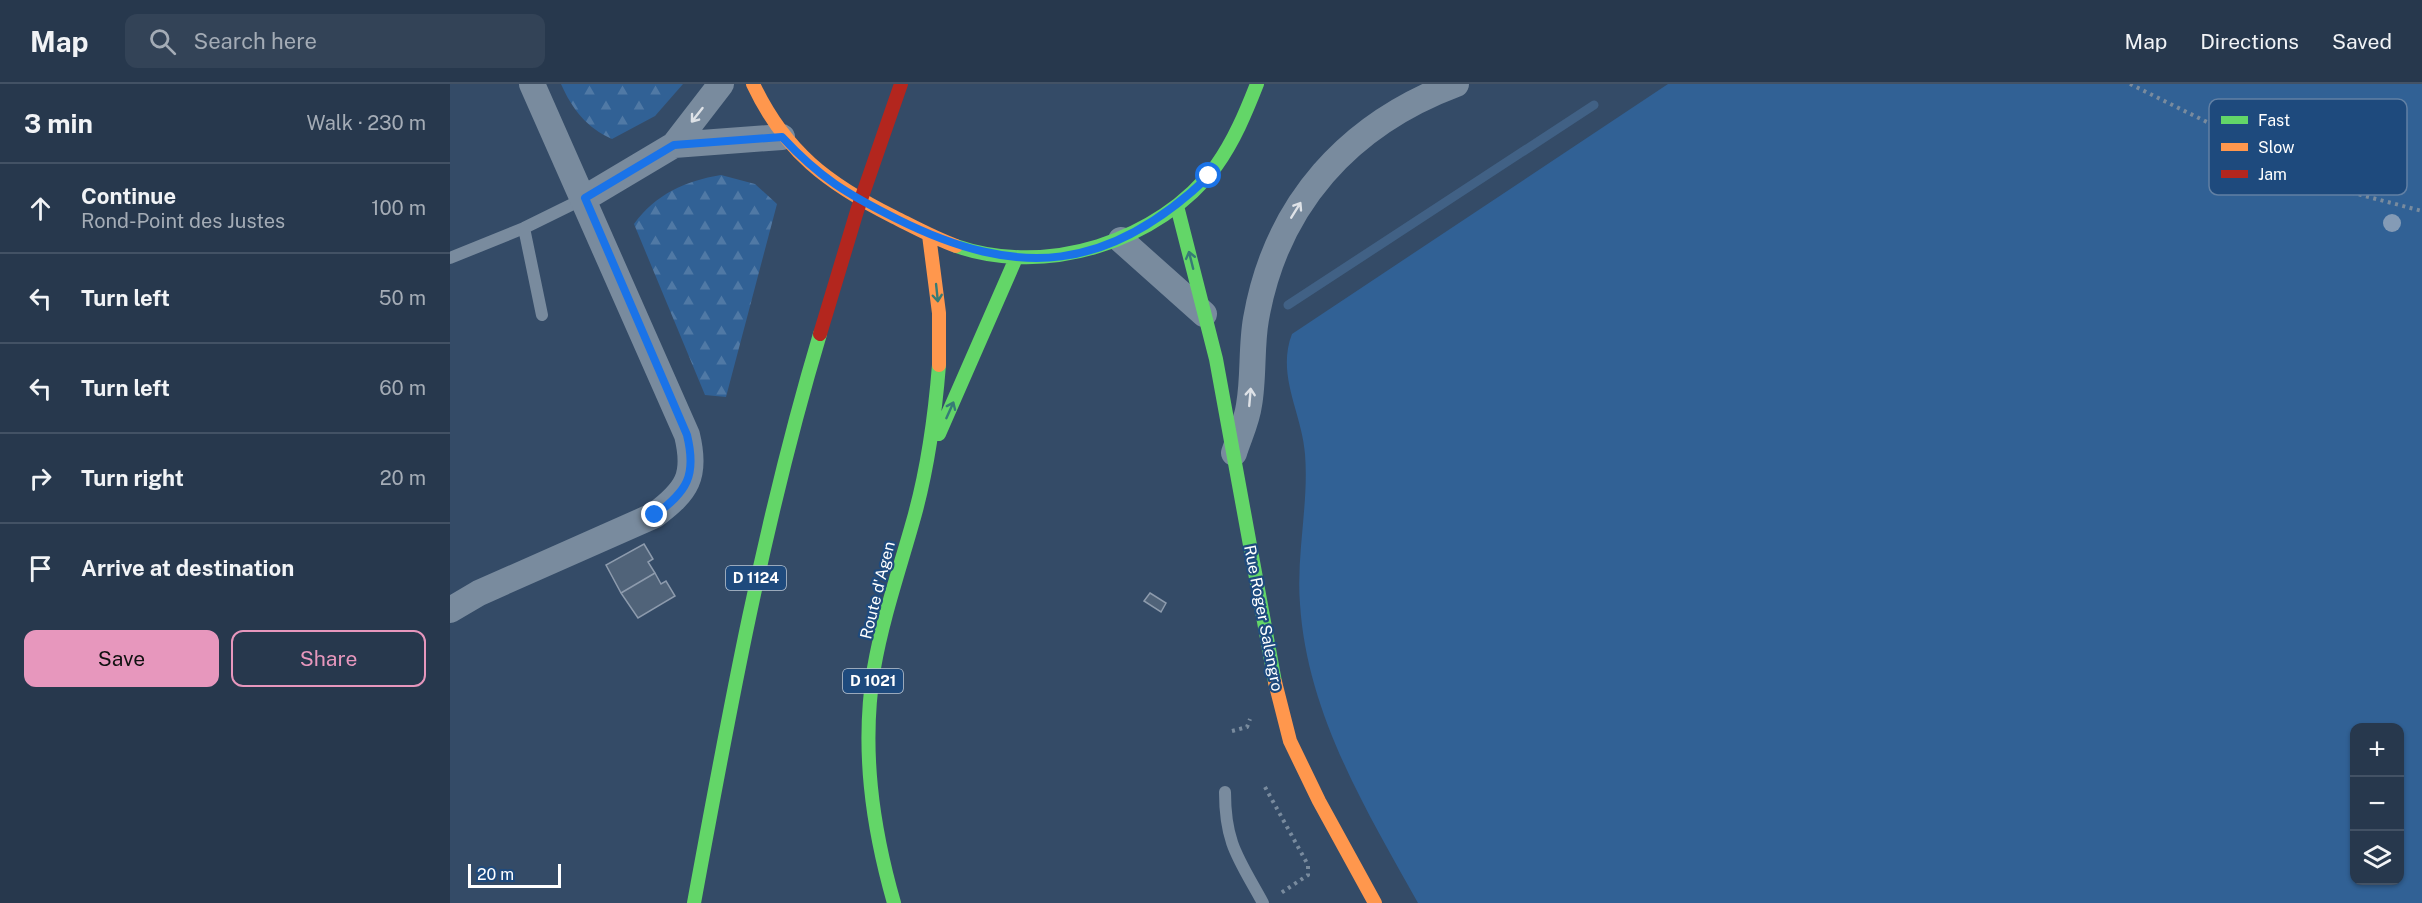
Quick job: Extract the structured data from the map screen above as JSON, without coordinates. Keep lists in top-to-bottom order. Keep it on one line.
{"streets":{"main road":["D 1124","Route d'Agen","Rue Roger Salengro","D 1021"]},"legend":["Fast","Slow","Jam"],"scale_bar":"20 m","page":{"header":"Map","search":"Search here","nav":["Map","Directions","Saved"],"heading":["3 min","Walk · 230 m"],"list":[["Continue","Rond-Point des Justes","100 m"],["Turn left","50 m"],["Turn left","60 m"],["Turn right","20 m"],"Arrive at destination"],"buttons":["Save","Share"],"map_buttons":["+","−"],"scale":"20 m"}}
